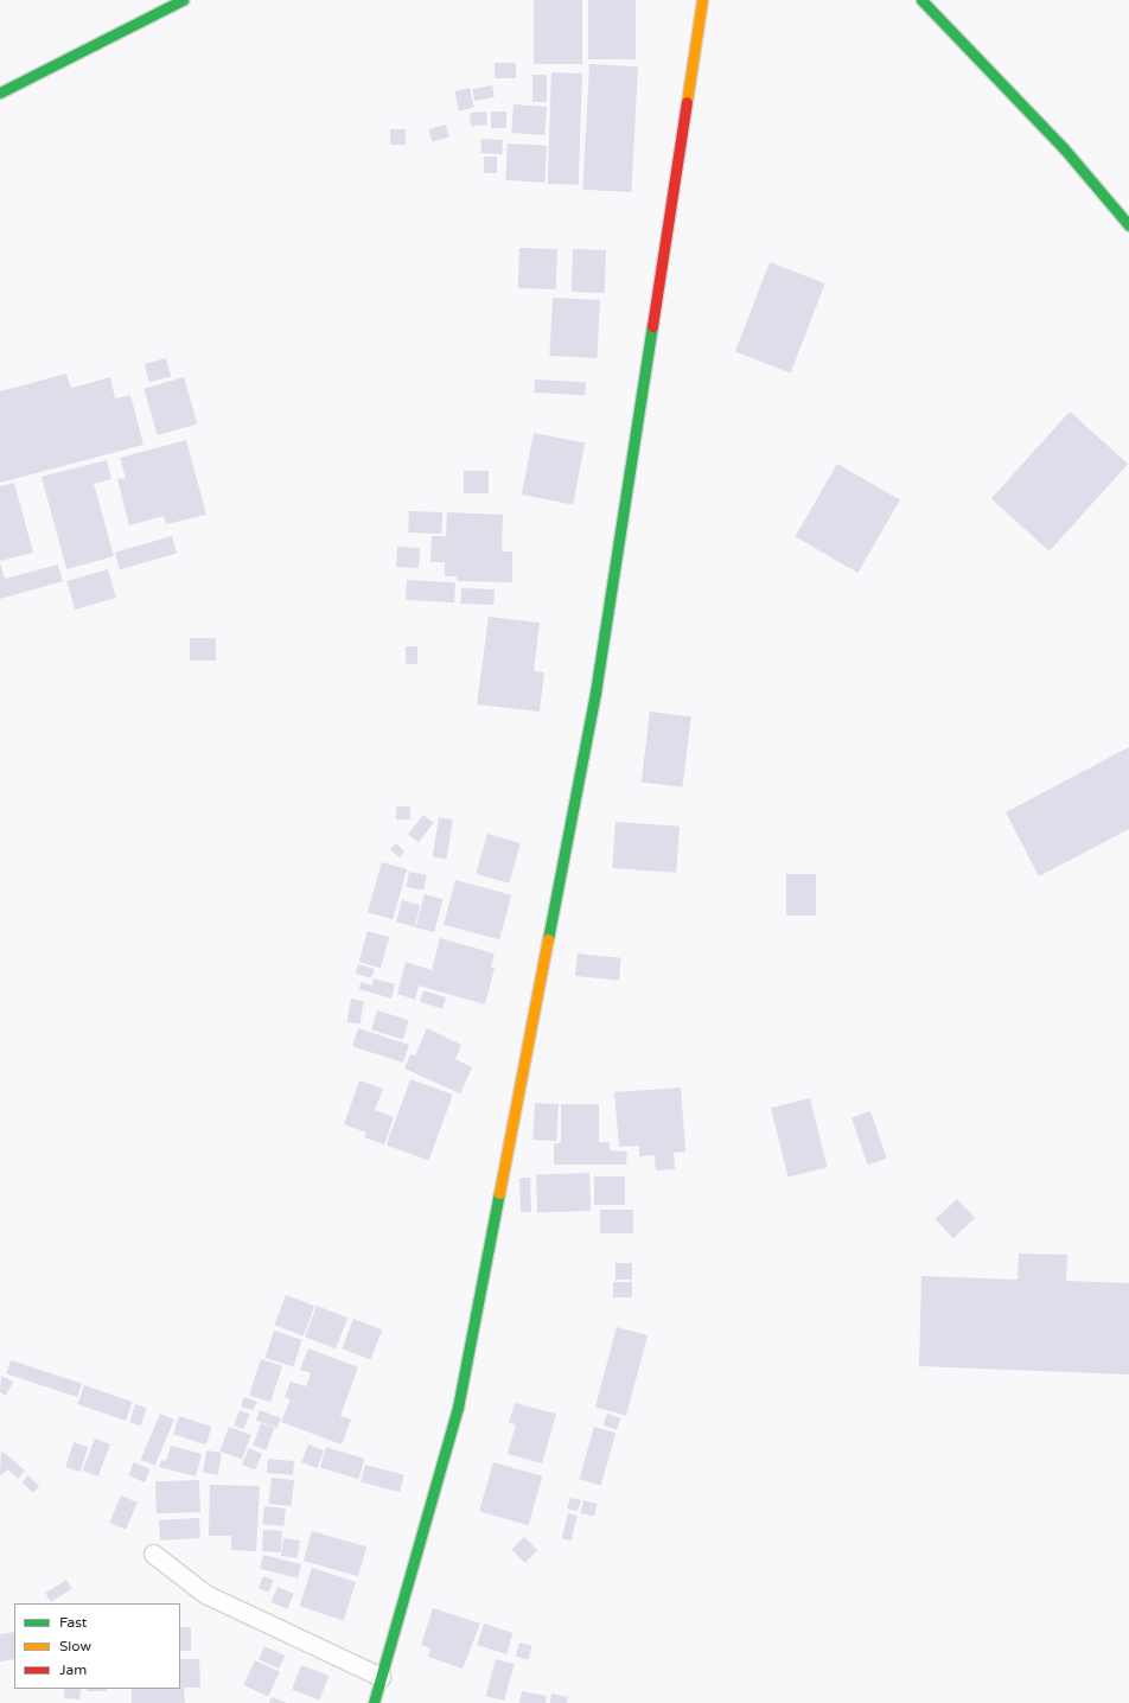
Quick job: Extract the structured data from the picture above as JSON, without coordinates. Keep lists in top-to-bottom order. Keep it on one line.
{"legend":["Fast","Slow","Jam"]}
